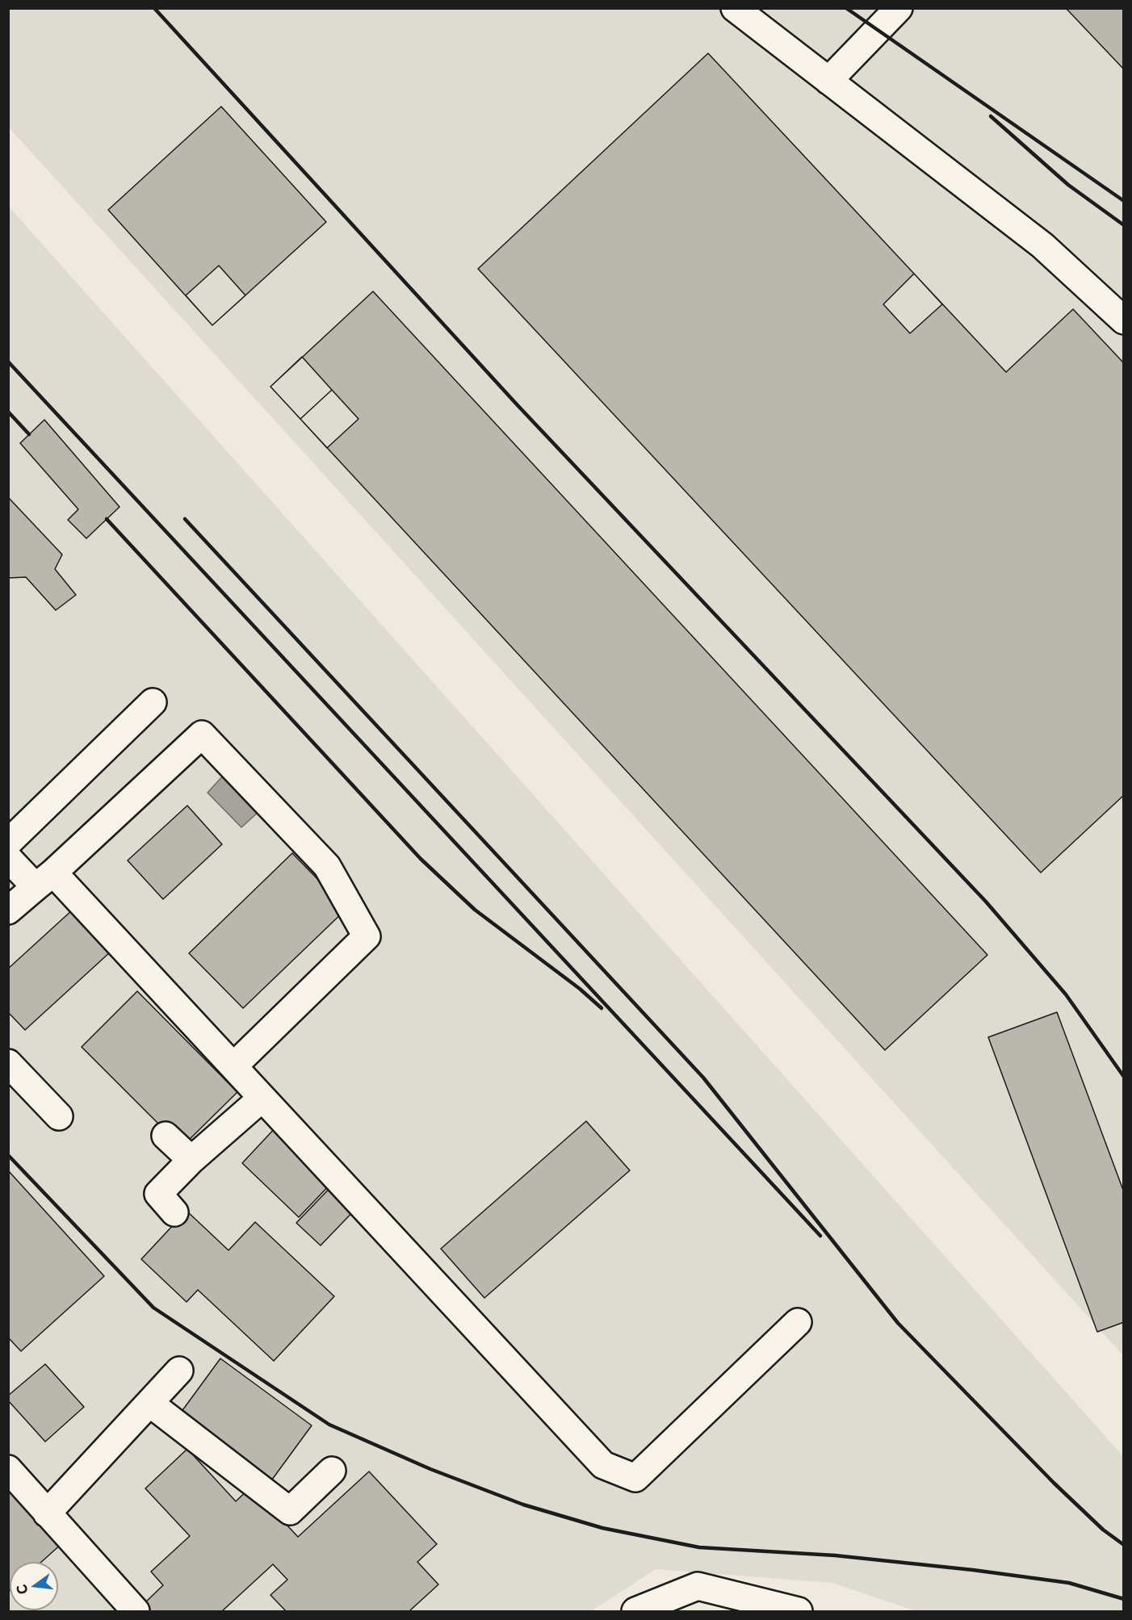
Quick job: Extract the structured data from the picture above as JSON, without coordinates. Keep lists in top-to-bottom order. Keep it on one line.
{"north":"left"}
